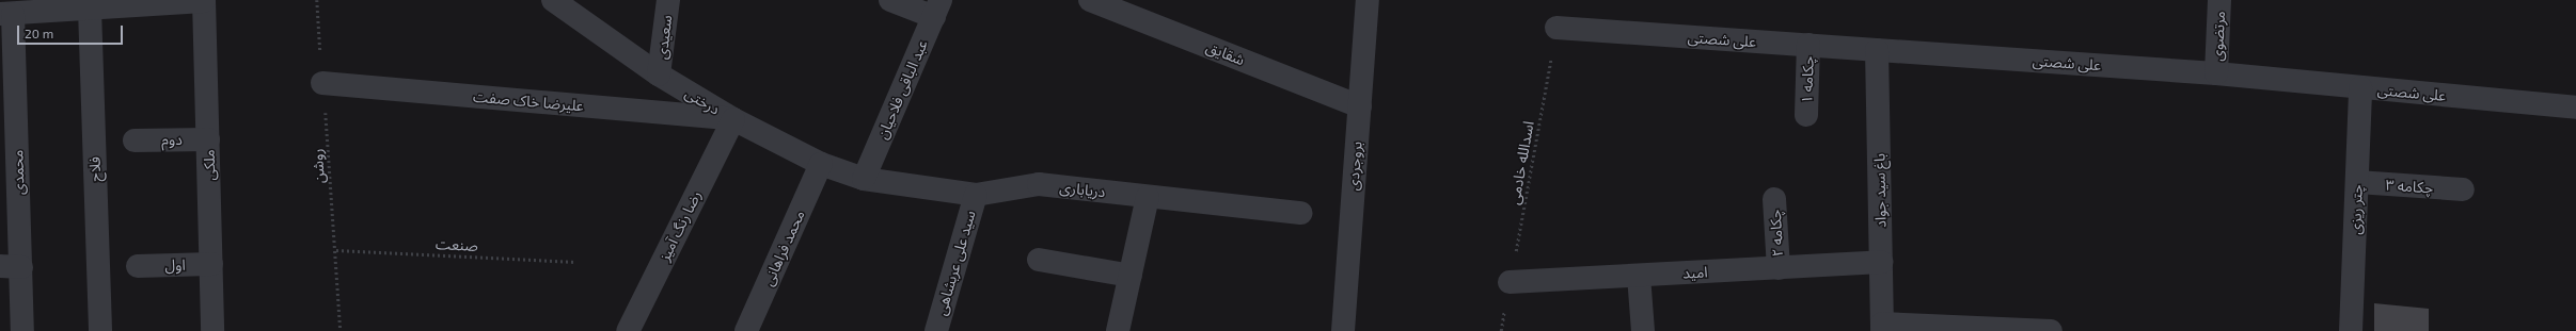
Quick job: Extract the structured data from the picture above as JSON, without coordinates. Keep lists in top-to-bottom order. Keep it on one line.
{"streets":{"street":["مرتضوی","سعیدی","علی شصتی","شقایق","چکامه ۱","عبد الباقی فلاحیان","علیرضا خاک صفت","درختی","دوم","ملکی","بروجردی","فلاح","محمدی","چکامه ۳","دریاباری","باغ سید جواد","چتر ریزی","رضا رنگ آمیز","چکامه ۲","محمد فراهانی","سید علی عربشاهی","اول","امید"],"path":["اسدالله خادمی","روشن","صنعت"]},"crossings":[["مرتضوی","علی شصتی"],["سعیدی","درختی"],["علی شصتی","چکامه ۱"],["علی شصتی","اسدالله خادمی"],["علی شصتی","باغ سید جواد"],["علی شصتی","چتر ریزی"],["شقایق","بروجردی"],["عبد الباقی فلاحیان","درختی"],["عبد الباقی فلاحیان","دریاباری"],["علیرضا خاک صفت","درختی"],["علیرضا خاک صفت","روشن"],["علیرضا خاک صفت","رضا رنگ آمیز"],["درختی","دریاباری"],["درختی","رضا رنگ آمیز"],["درختی","محمد فراهانی"],["دوم","ملکی"],["اسدالله خادمی","امید"],["ملکی","اول"],["روشن","صنعت"],["چکامه ۳","چتر ریزی"],["دریاباری","سید علی عربشاهی"],["باغ سید جواد","امید"],["چکامه ۲","امید"]],"scale_bar":"20 m"}
